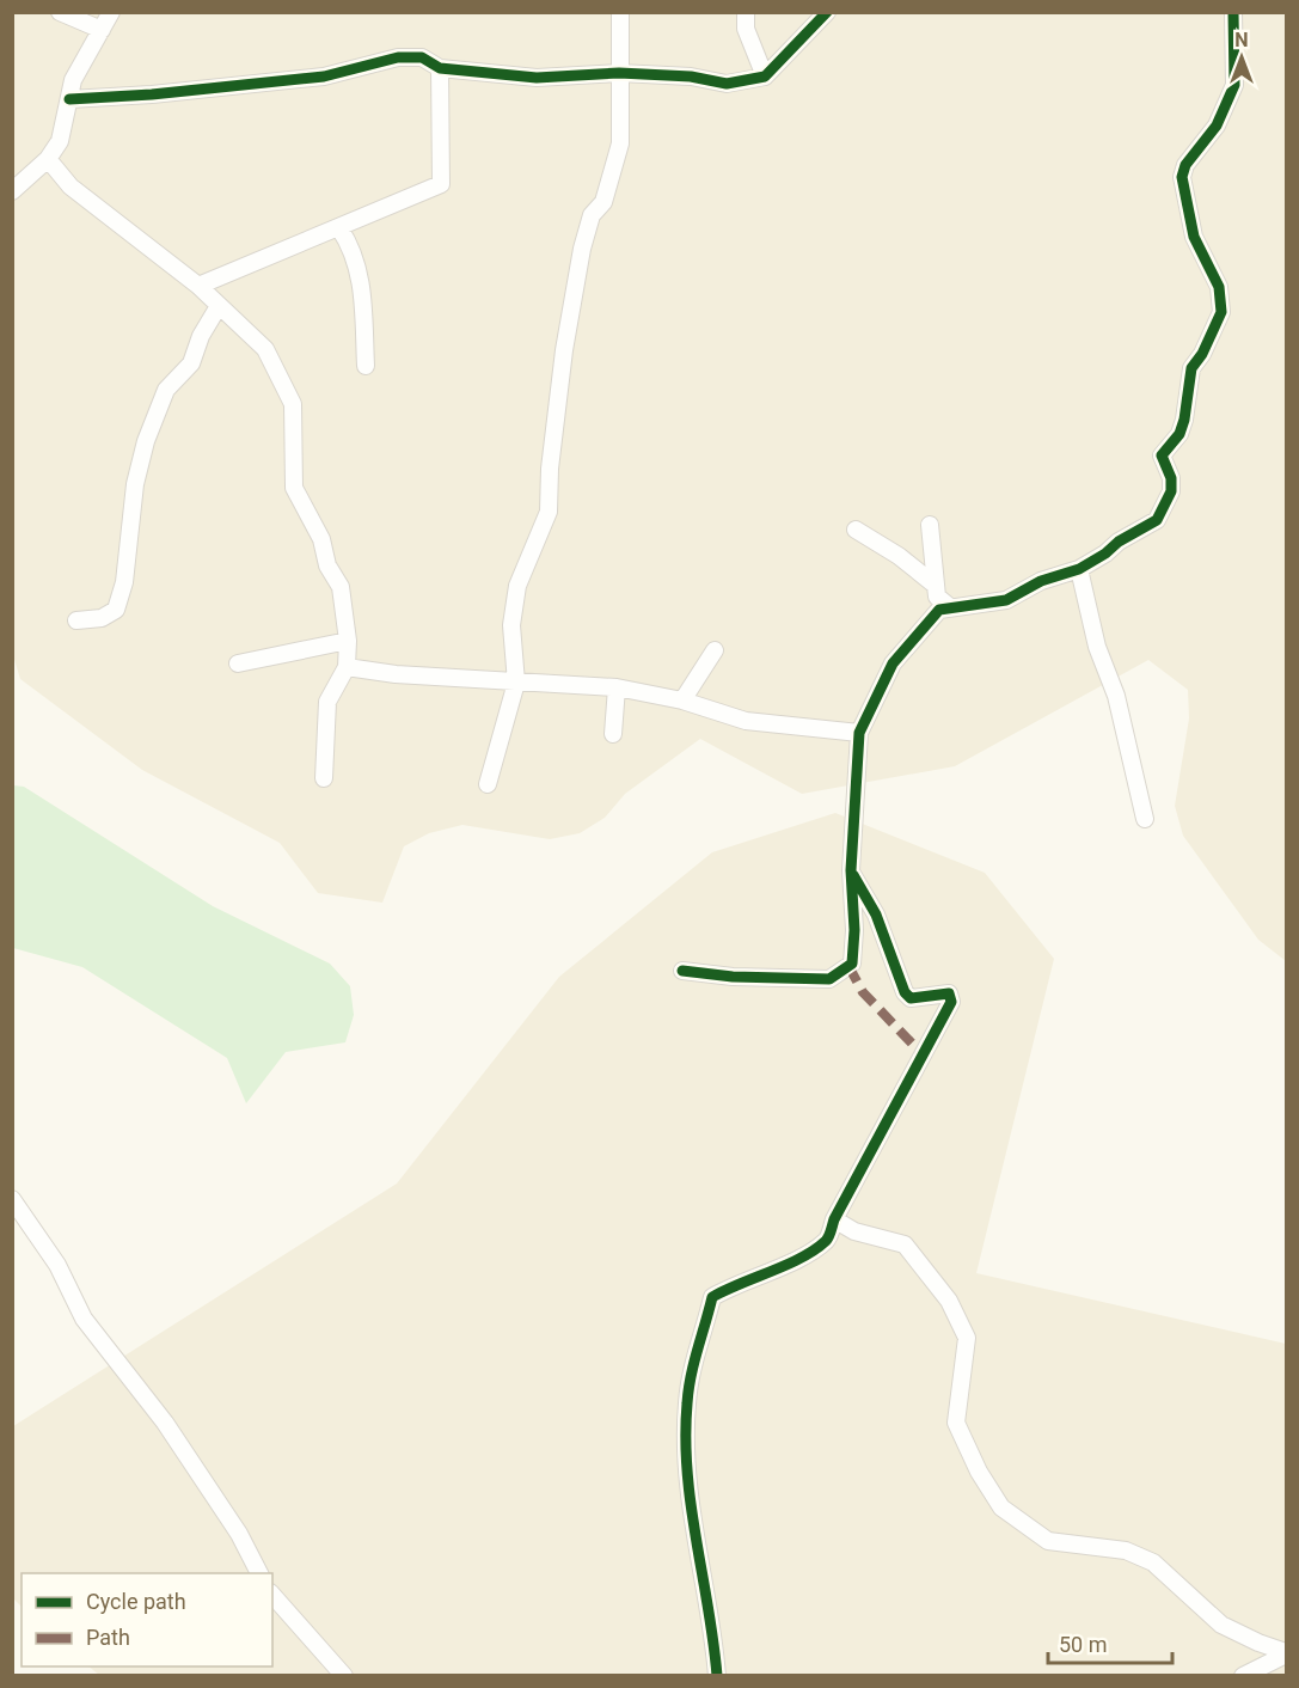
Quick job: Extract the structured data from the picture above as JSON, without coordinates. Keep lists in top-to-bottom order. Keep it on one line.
{"legend":["Cycle path","Path"],"scale_bar":"50 m","north":"top"}
